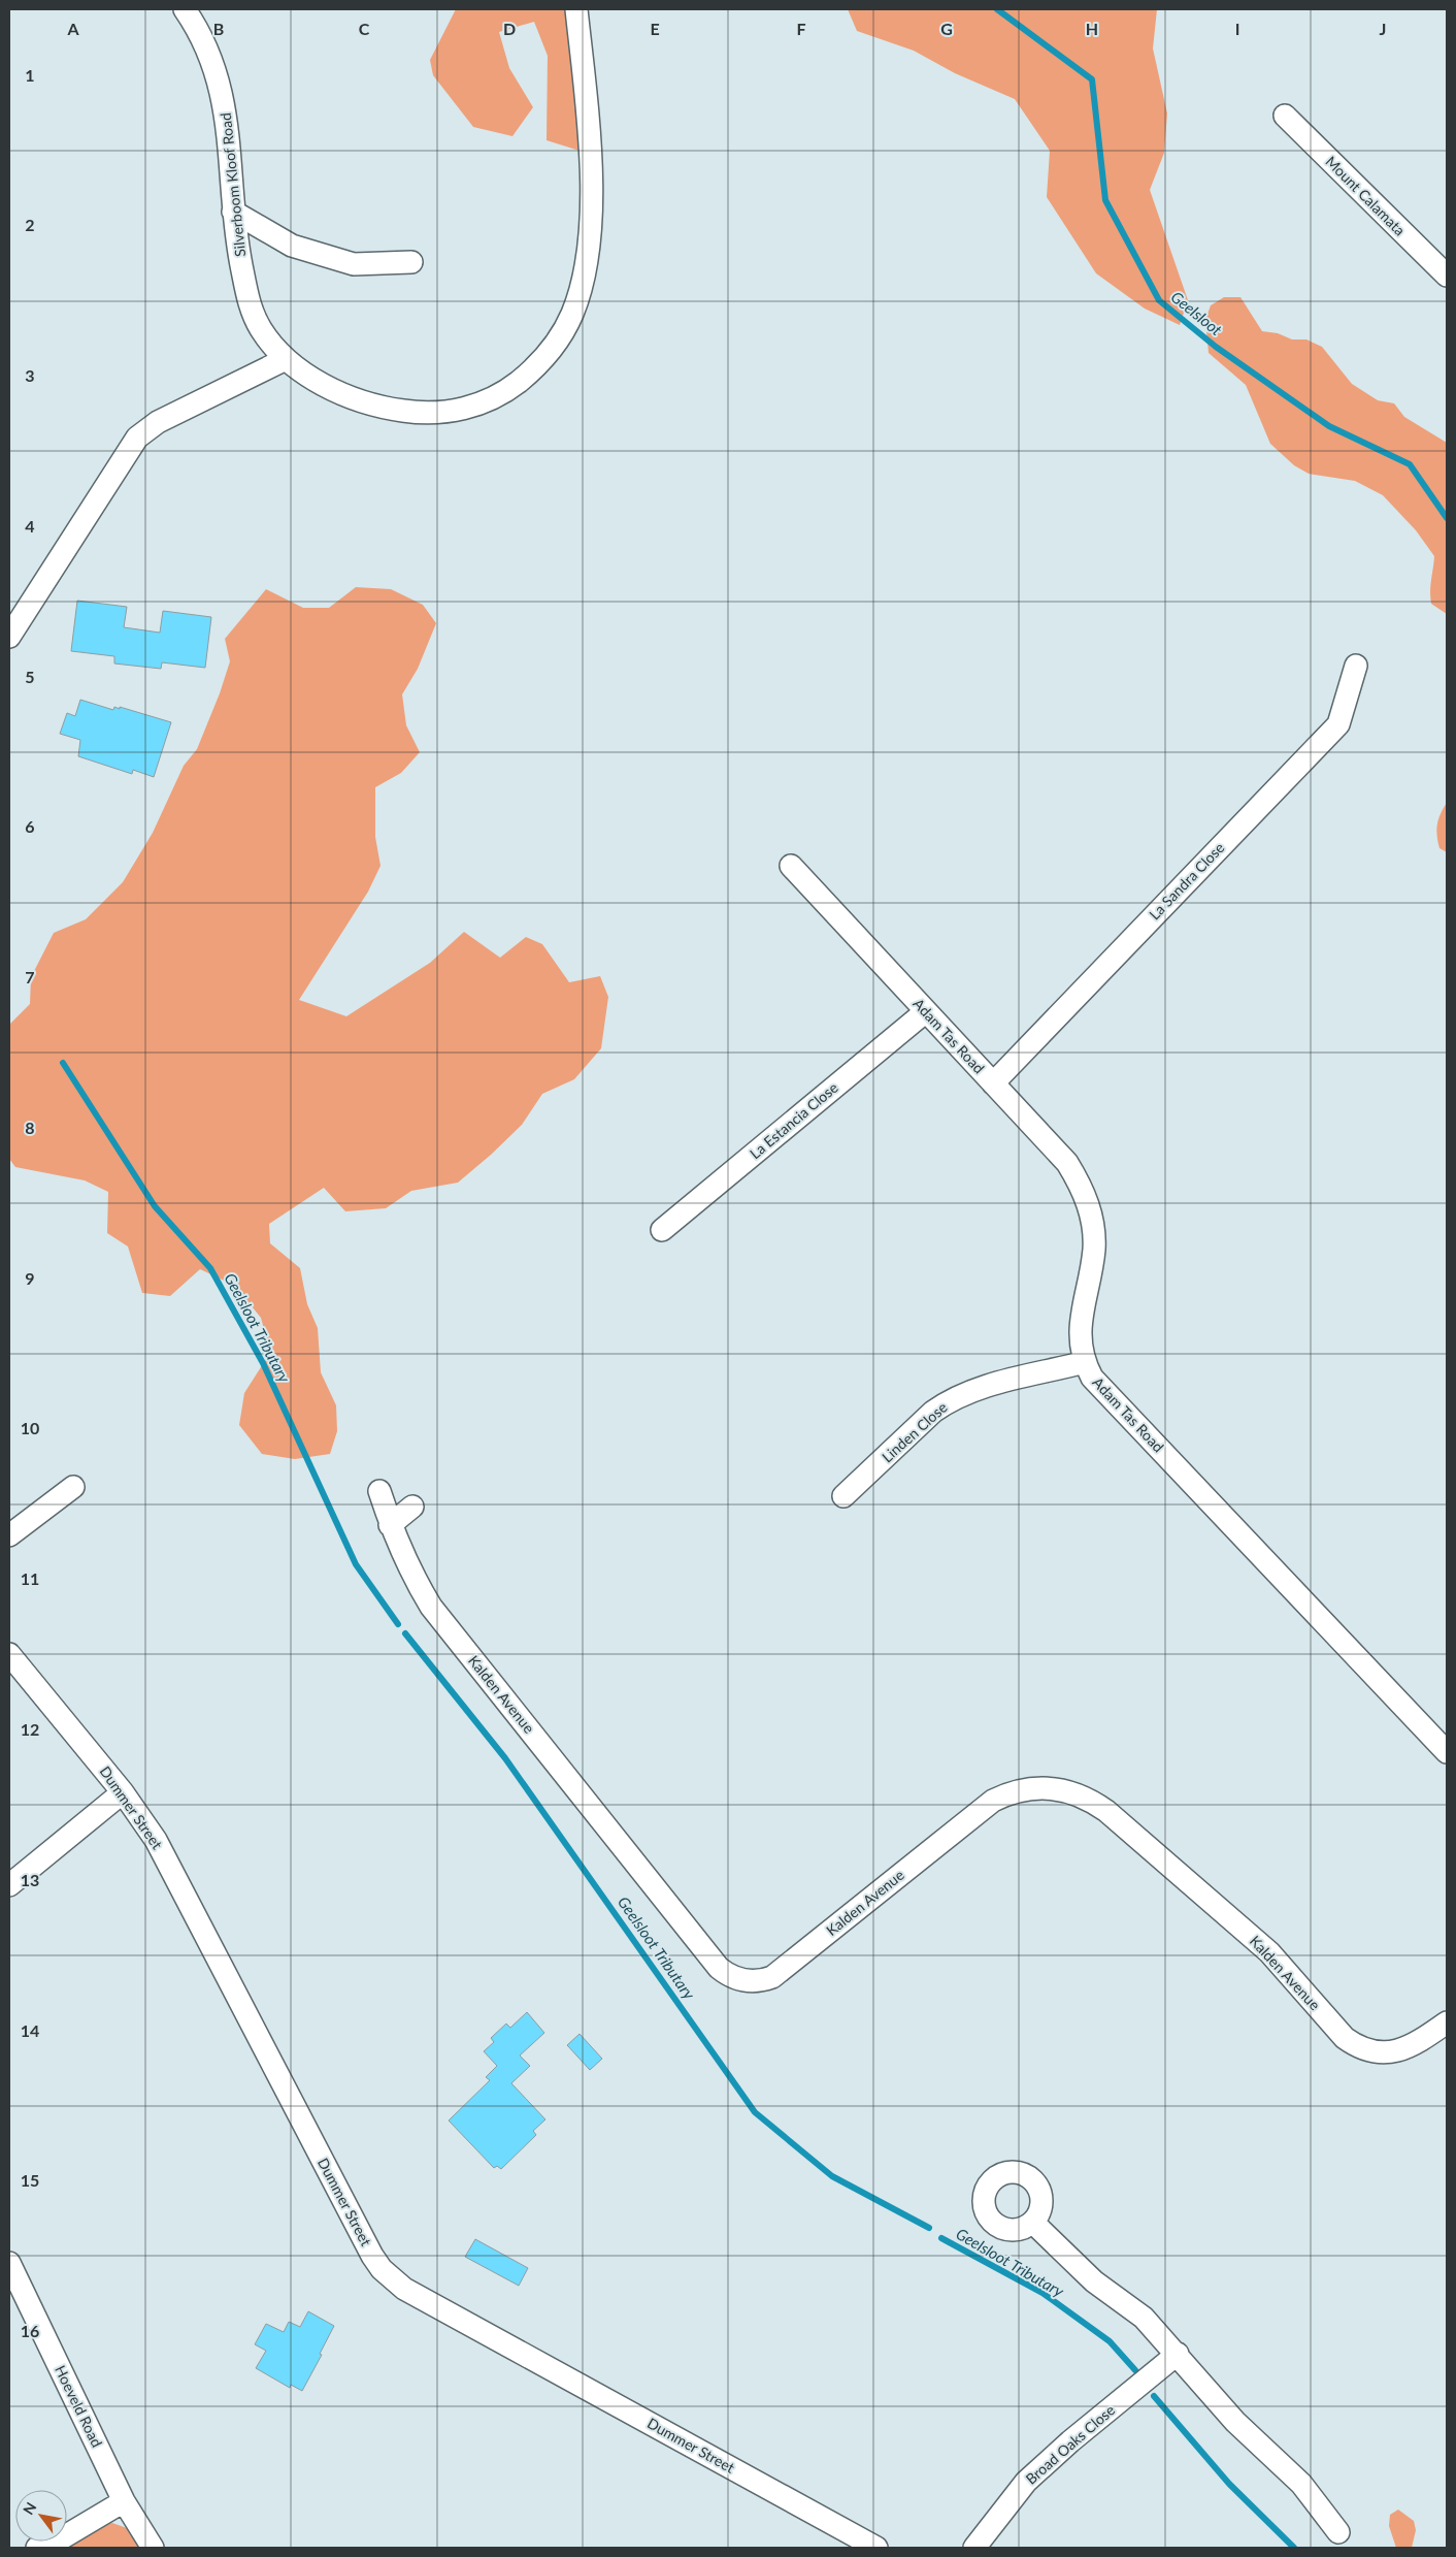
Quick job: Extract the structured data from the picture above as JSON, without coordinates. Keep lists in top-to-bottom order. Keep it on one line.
{"streets":{"street":["Silverboom Kloof Road","Mount Calamata","La Sandra Close","Adam Tas Road","La Estancia Close","Linden Close","Kalden Avenue","Dummer Street","Hoeveld Road","Broad Oaks Close"]},"crossings":[["La Sandra Close","Adam Tas Road"],["Adam Tas Road","La Estancia Close"],["Adam Tas Road","Linden Close"]],"water":["Geelsloot","Geelsloot Tributary"],"north":"top left","grid":{"columns":["A","B","C","D","E","F","G","H","I","J"],"rows":["1","2","3","4","5","6","7","8","9","10","11","12","13","14","15","16"]}}
